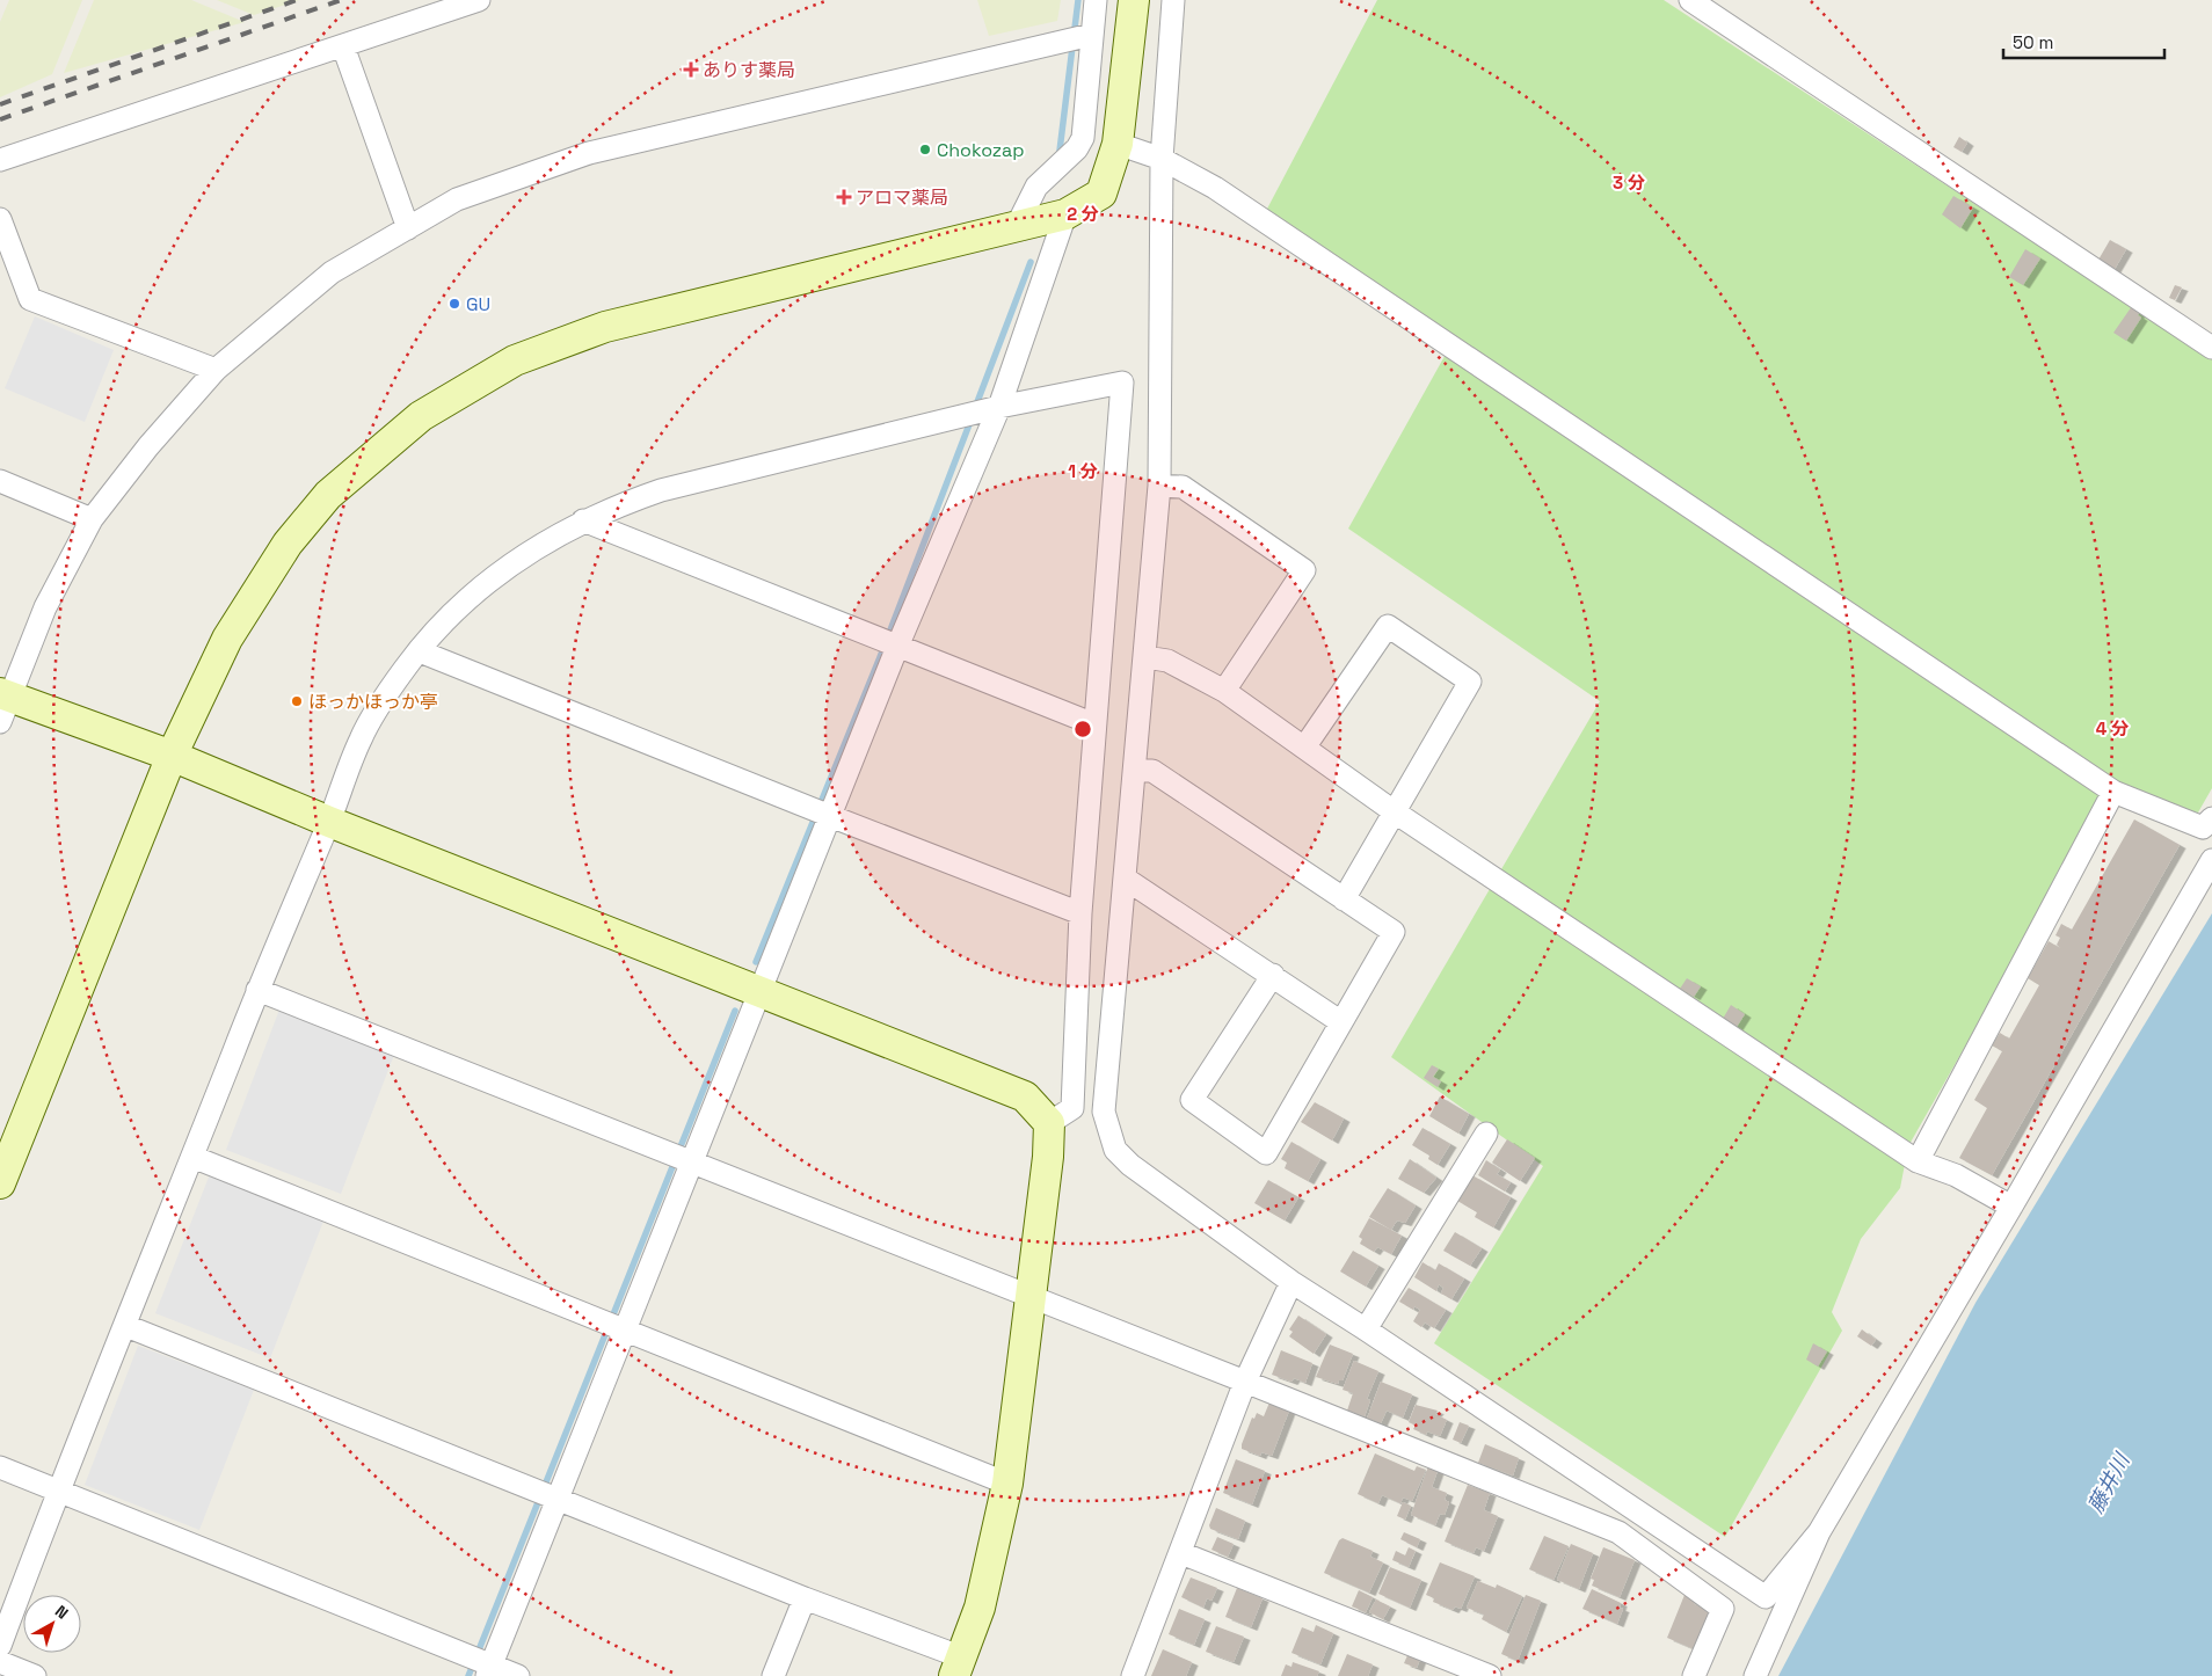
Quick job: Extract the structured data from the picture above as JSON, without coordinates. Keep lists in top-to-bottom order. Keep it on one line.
{"water":["藤井川"],"places":{"health":["ありす薬局","アロマ薬局"],"other":["Chokozap","GU","ほっかほっか亭"]},"scale_bar":"50 m","north":"top right","rings":["3 分","2 分","1 分","4 分"]}
